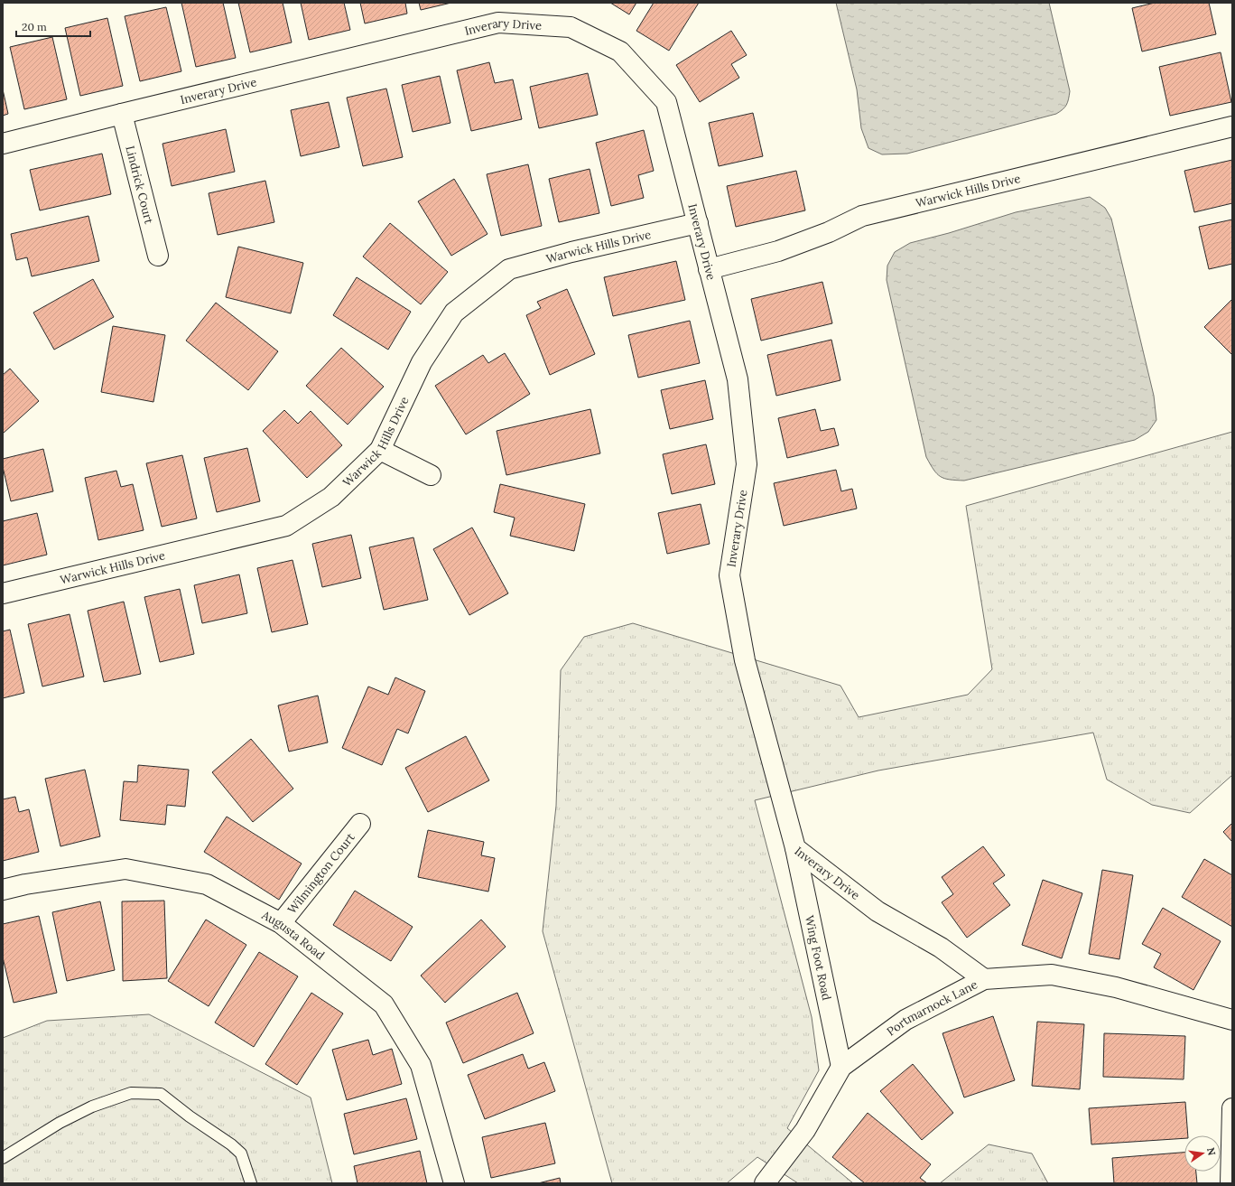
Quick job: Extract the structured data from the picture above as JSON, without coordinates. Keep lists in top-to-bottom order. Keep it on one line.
{"streets":{"street":["Inverary Drive","Lindrick Court","Warwick Hills Drive","Wilmington Court","Augusta Road","Wing Foot Road","Portmarnock Lane"]},"crossings":[["Inverary Drive","Lindrick Court"],["Inverary Drive","Warwick Hills Drive"],["Inverary Drive","Wing Foot Road"],["Inverary Drive","Portmarnock Lane"],["Wilmington Court","Augusta Road"],["Wing Foot Road","Portmarnock Lane"]],"scale_bar":"20 m","north":"right"}
